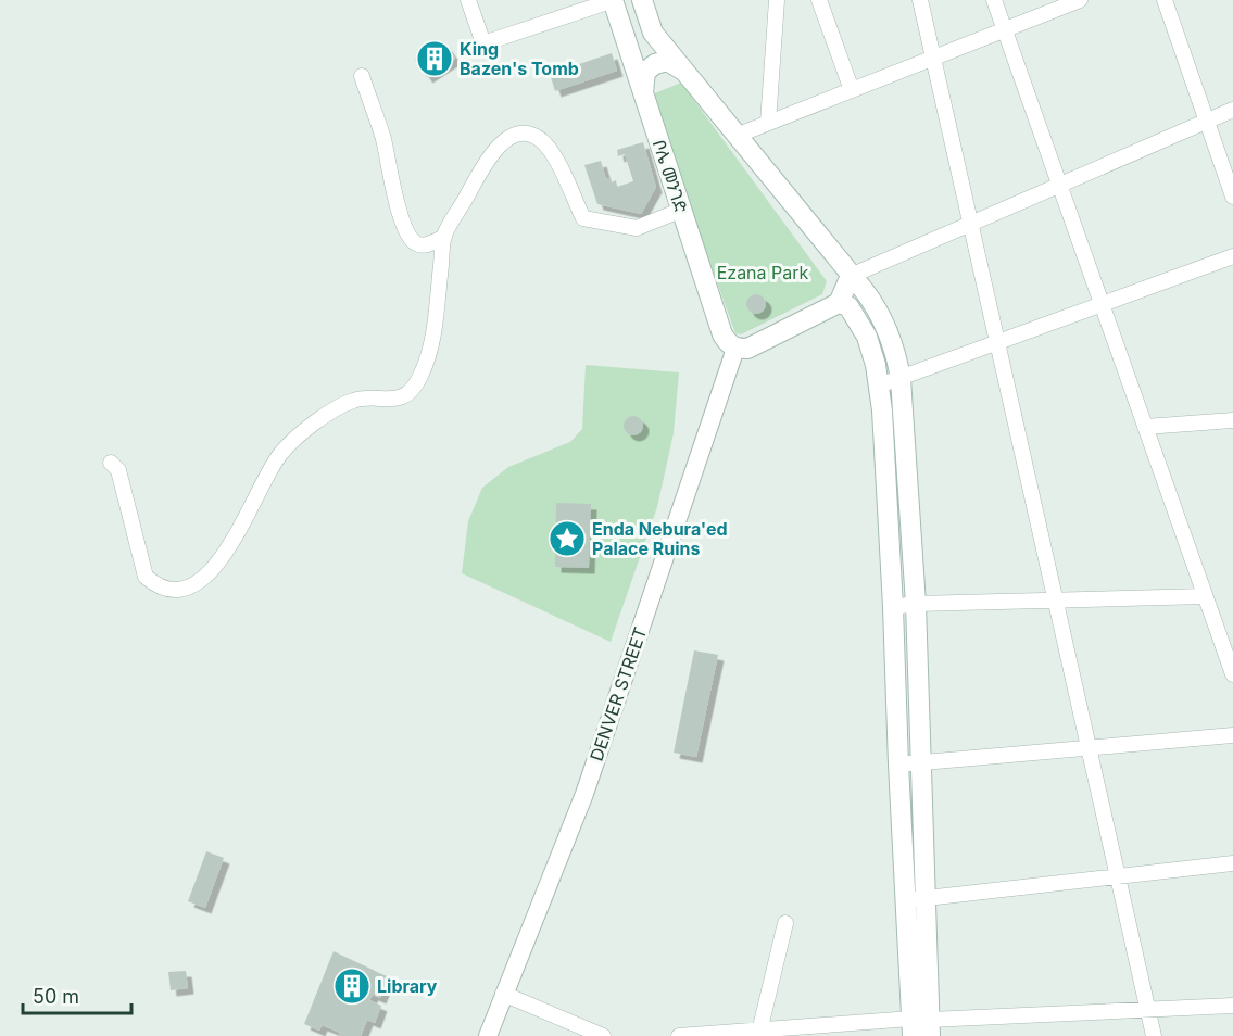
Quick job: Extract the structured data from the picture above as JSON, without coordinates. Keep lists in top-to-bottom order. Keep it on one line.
{"streets":{"main road":["ቦሌ መንገድ"],"street":["DENVER STREET"]},"crossings":[["ቦሌ መንገድ","DENVER STREET"]],"parks":["Ezana Park"],"places":{"building":["King Bazen's Tomb","Library"],"place":["Enda Nebura'ed Palace Ruins"]},"scale_bar":"50 m"}
